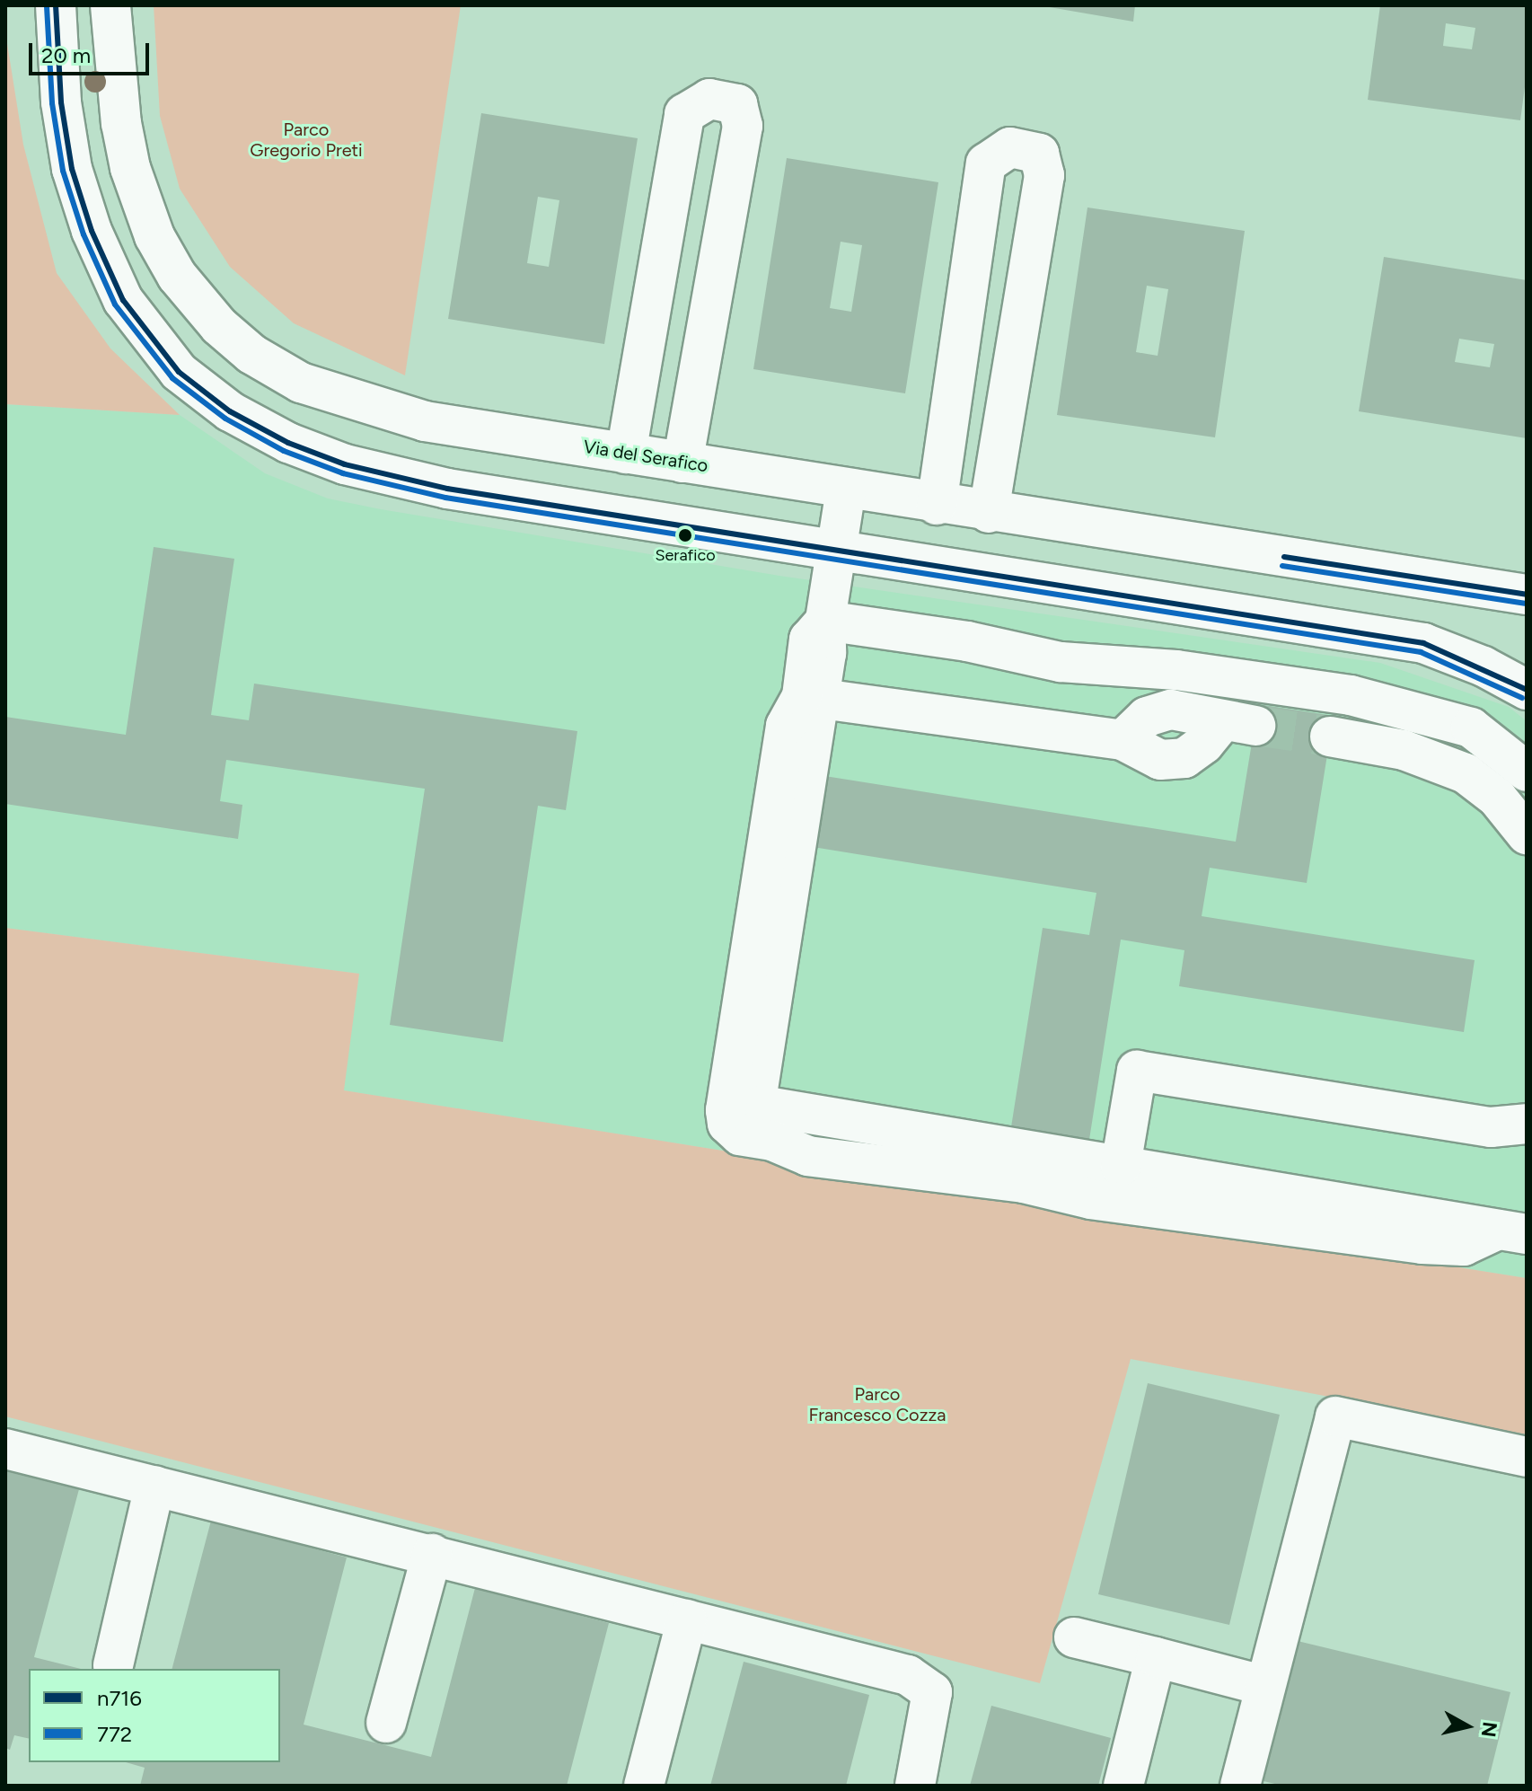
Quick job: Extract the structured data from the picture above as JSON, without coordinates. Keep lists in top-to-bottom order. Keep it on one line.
{"streets":{"street":["Via del Serafico"]},"parks":["Parco Gregorio Preti","Parco Francesco Cozza"],"places":["Serafico"],"lines":["transit line n716","transit line 772"],"legend":["n716","772"],"scale_bar":"20 m","north":"right"}
